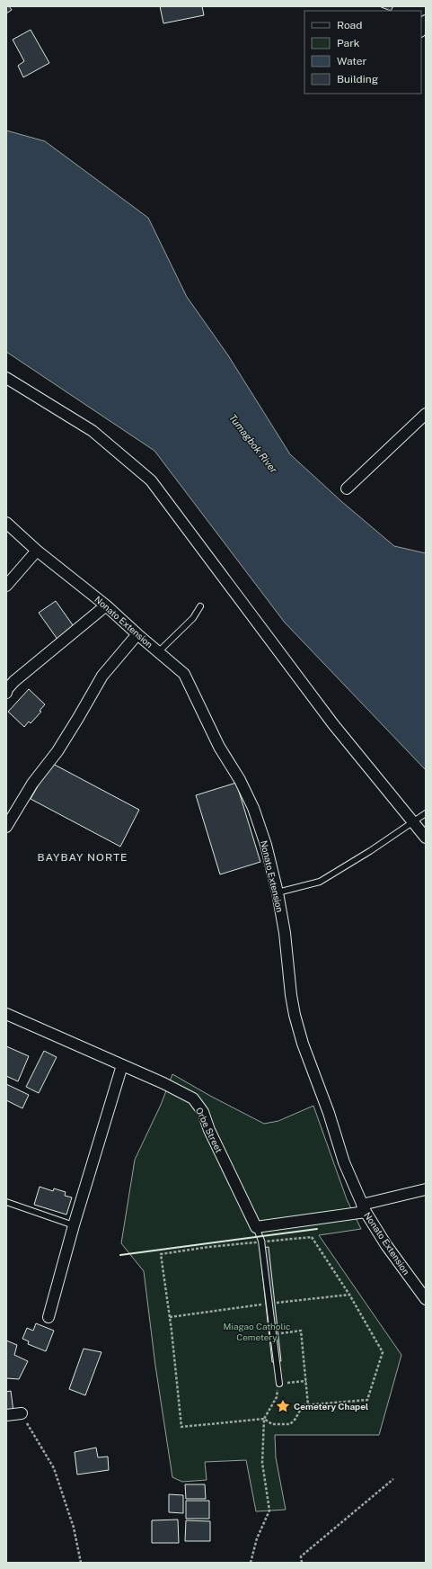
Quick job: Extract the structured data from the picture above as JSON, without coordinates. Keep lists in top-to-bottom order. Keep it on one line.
{"streets":{"street":["Nonato Extension","Orbe Street"]},"districts":["BAYBAY NORTE"],"water":["Tumagbok River"],"parks":["Miagao Catholic Cemetery"],"places":{"place":["Cemetery Chapel"]},"legend":["Road","Park","Water","Building"]}
